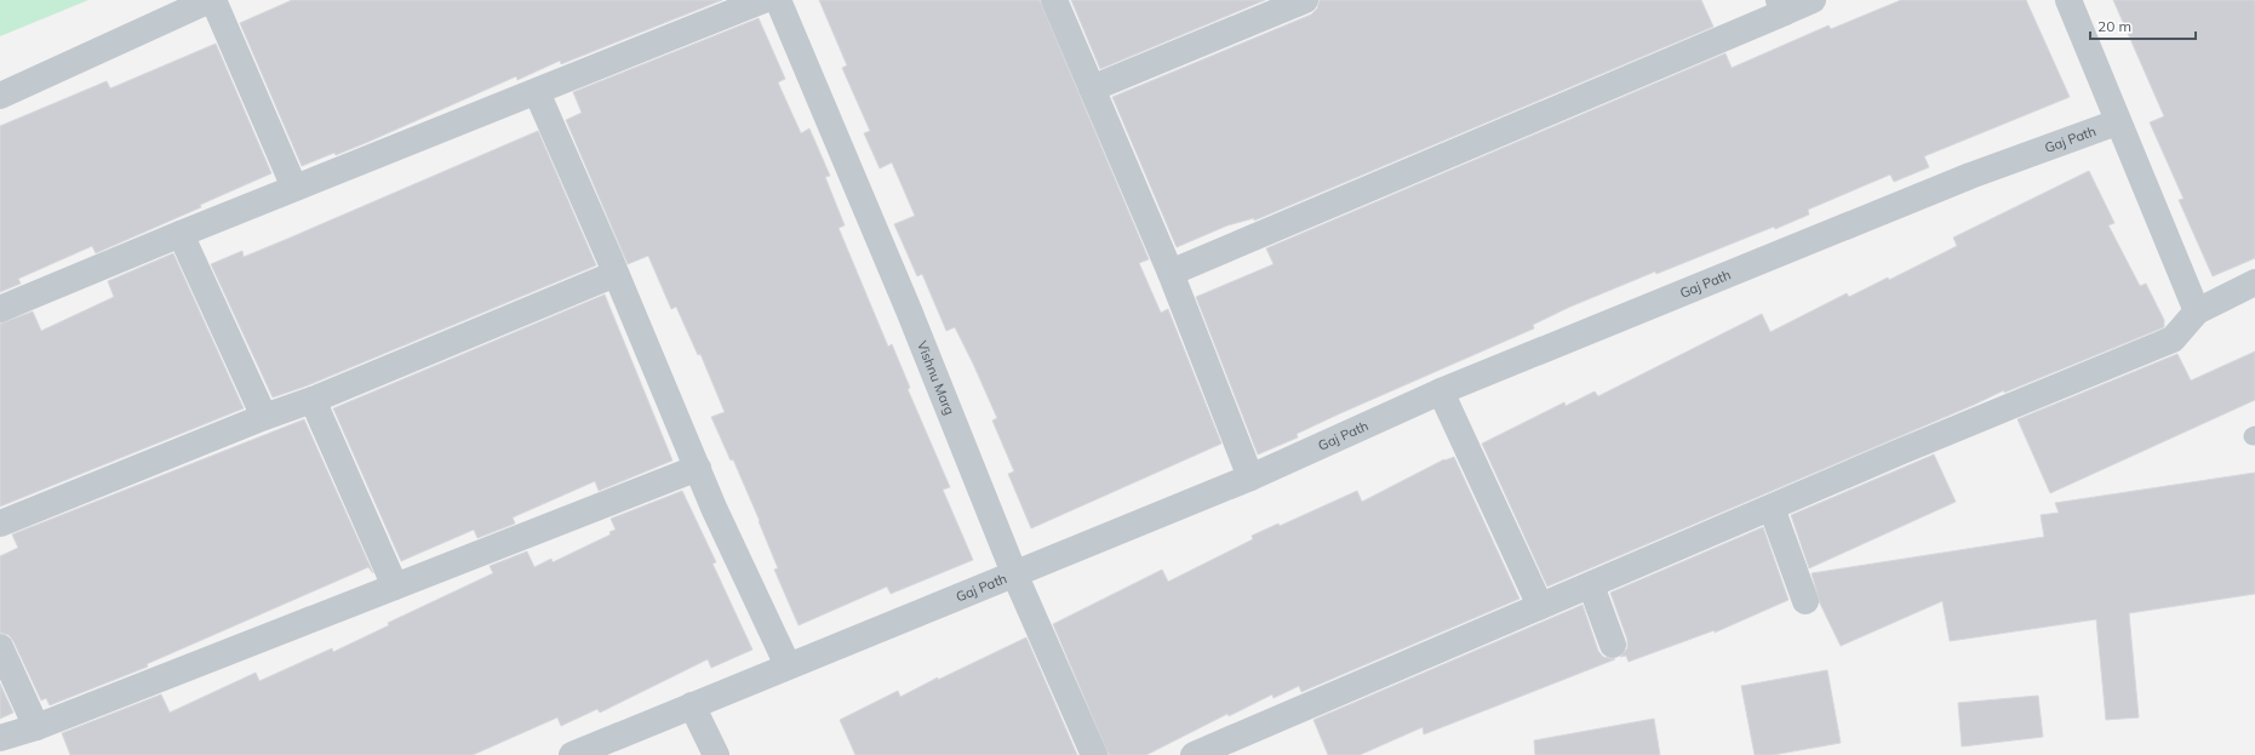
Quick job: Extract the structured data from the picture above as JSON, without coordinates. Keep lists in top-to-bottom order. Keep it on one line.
{"streets":{"street":["Gaj Path","Vishnu Marg"]},"crossings":[["Gaj Path","Vishnu Marg"]],"scale_bar":"20 m"}
